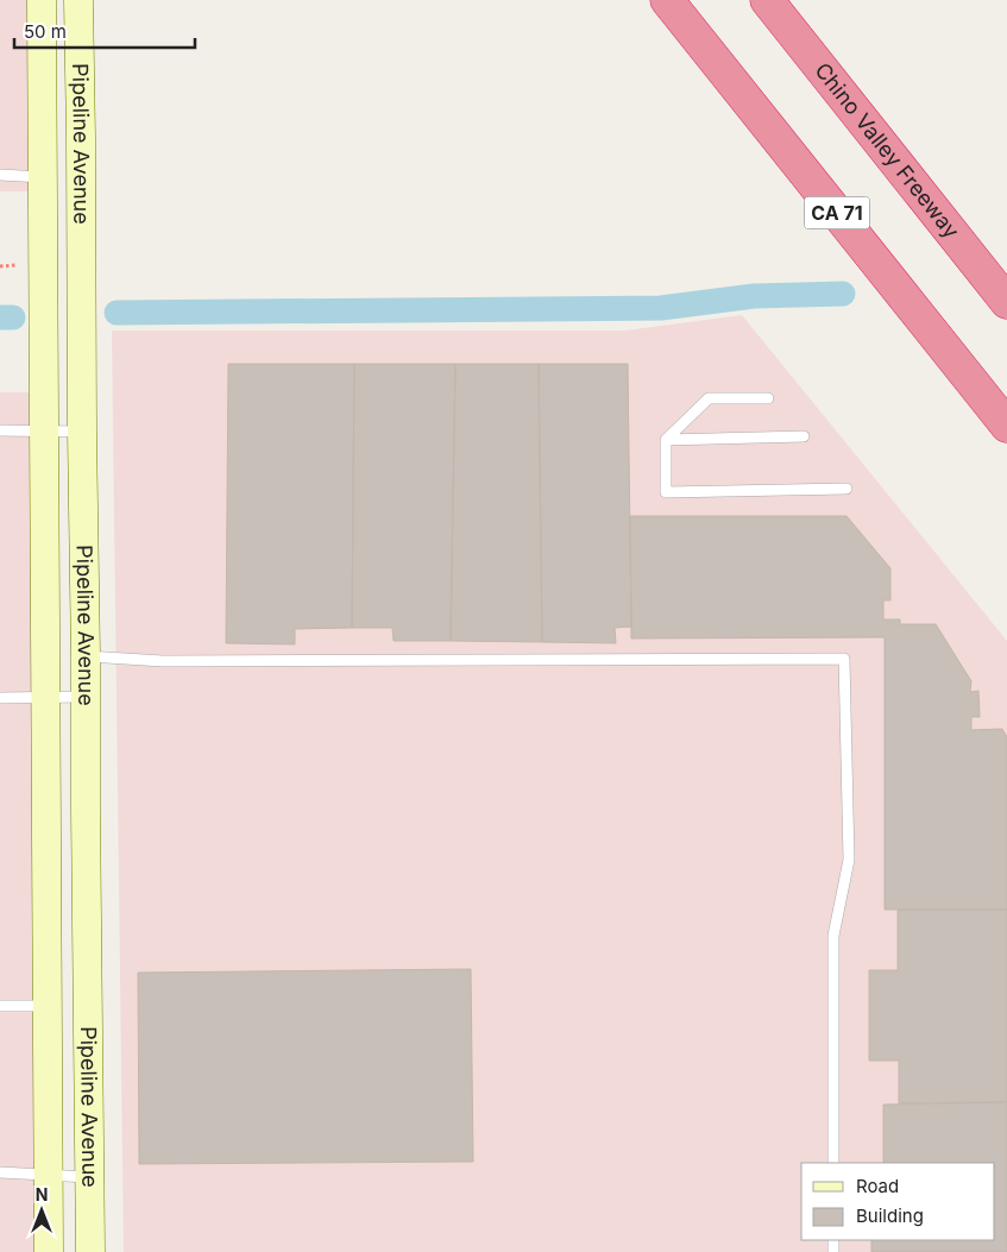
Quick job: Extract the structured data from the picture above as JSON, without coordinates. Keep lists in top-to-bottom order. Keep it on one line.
{"streets":{"highway":["Chino Valley Freeway","CA 71"],"main road":["Pipeline Avenue"]},"legend":["Road","Building"],"scale_bar":"50 m","north":"top"}
